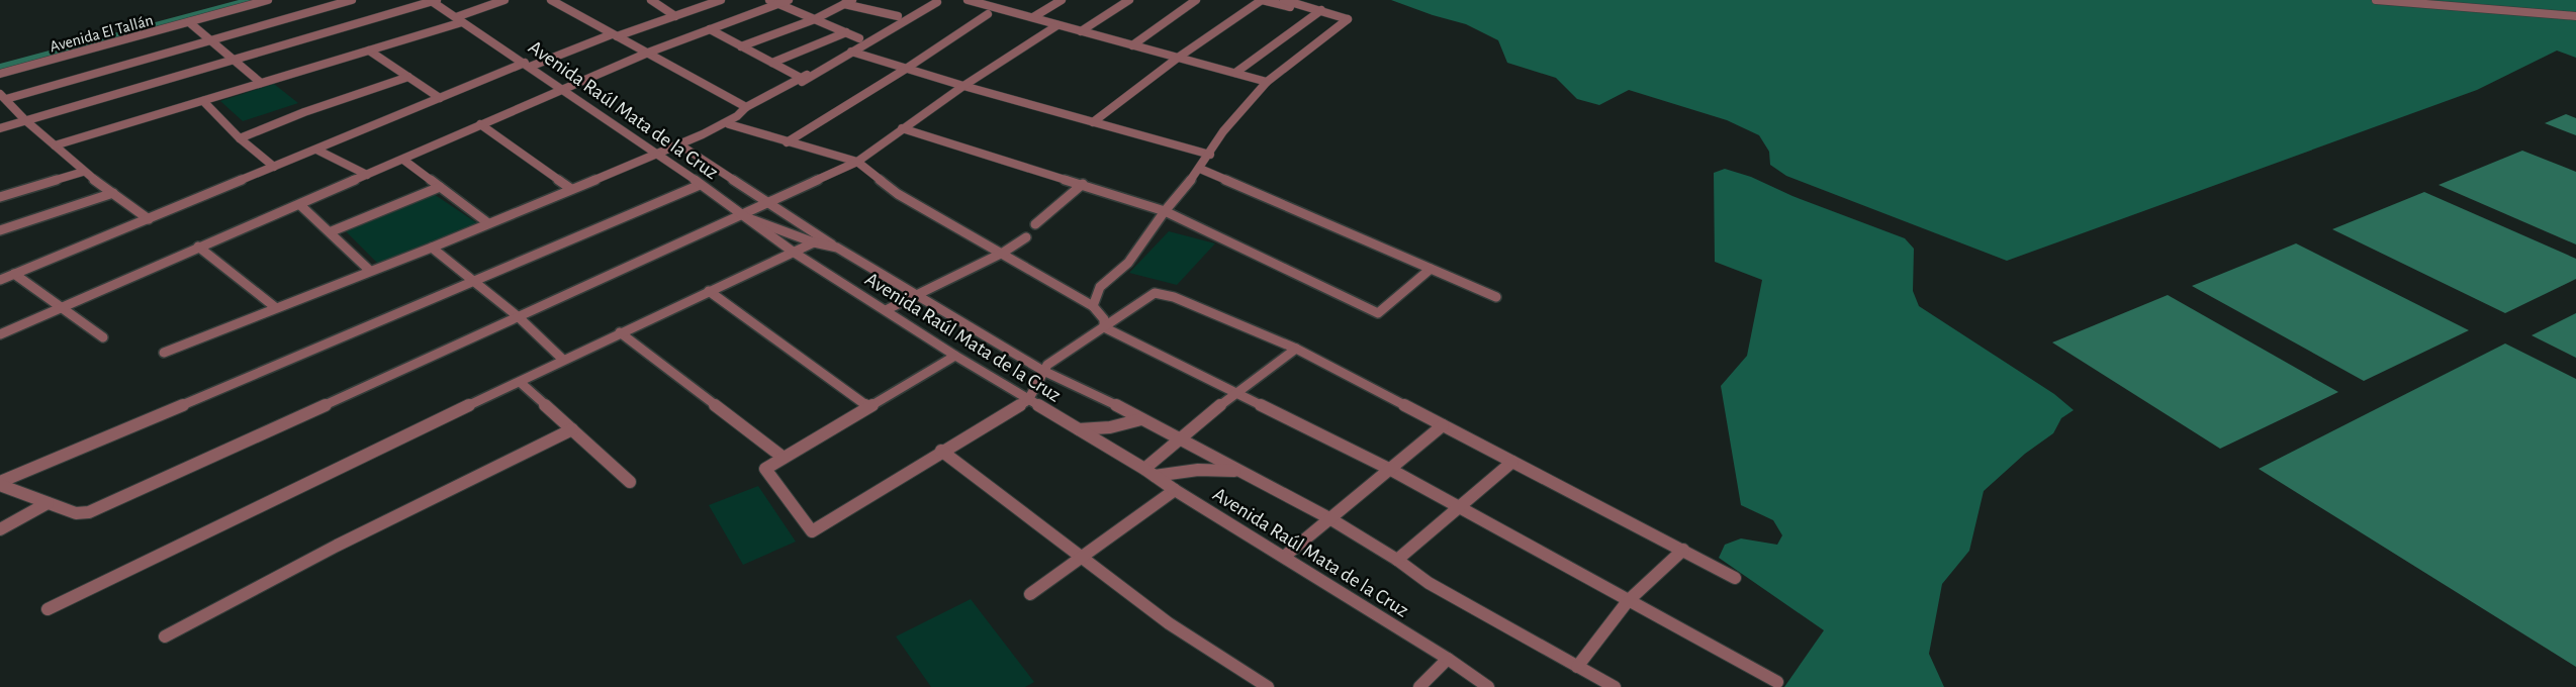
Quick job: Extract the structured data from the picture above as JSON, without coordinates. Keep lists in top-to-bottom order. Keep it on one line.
{"streets":{"street":["Avenida El Tallán","Avenida Raúl Mata de la Cruz"]}}
